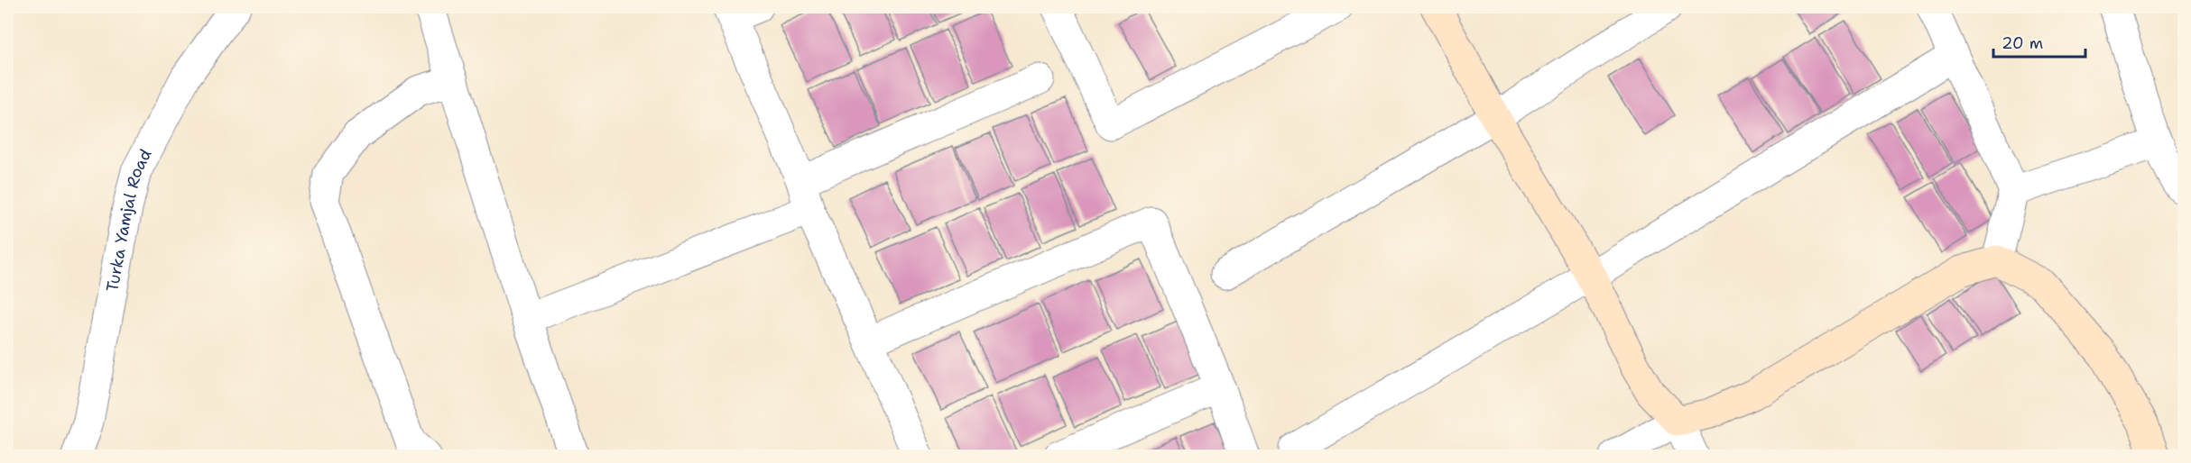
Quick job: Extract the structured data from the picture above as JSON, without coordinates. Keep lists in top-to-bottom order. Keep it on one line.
{"streets":{"street":["Turka Yamjal Road"]},"scale_bar":"20 m"}
